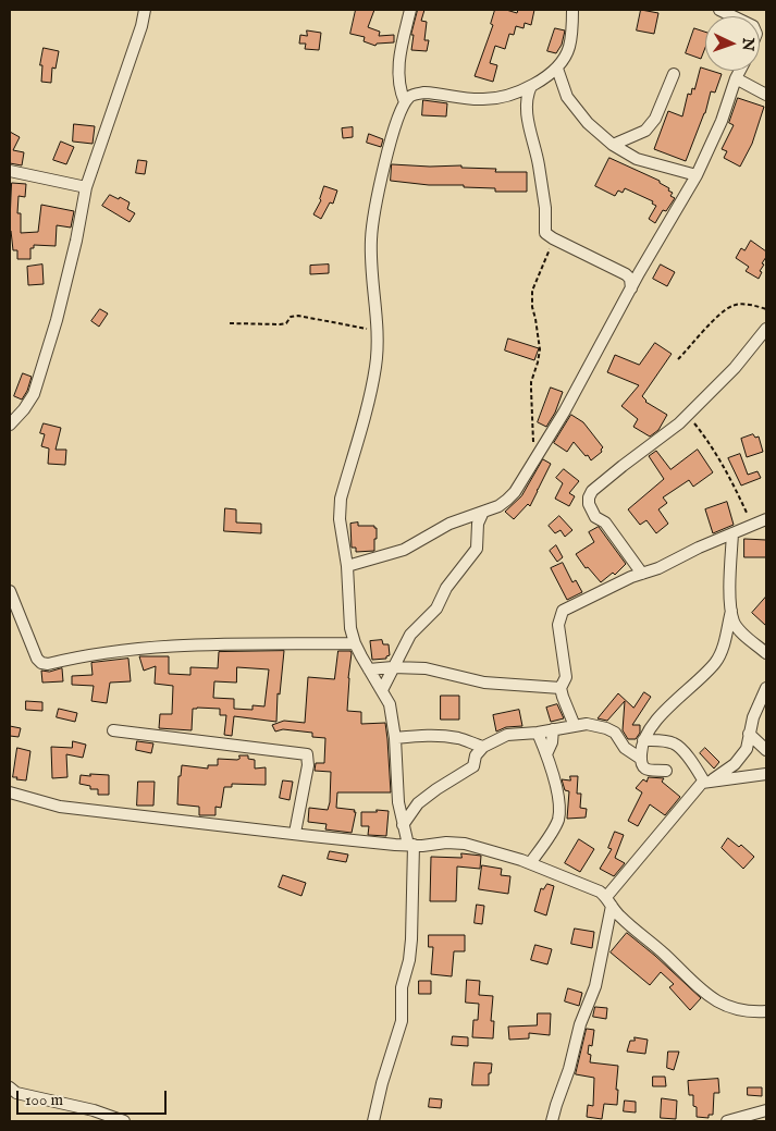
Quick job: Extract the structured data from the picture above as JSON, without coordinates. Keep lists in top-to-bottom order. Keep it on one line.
{"scale_bar":"100 m","north":"right"}
